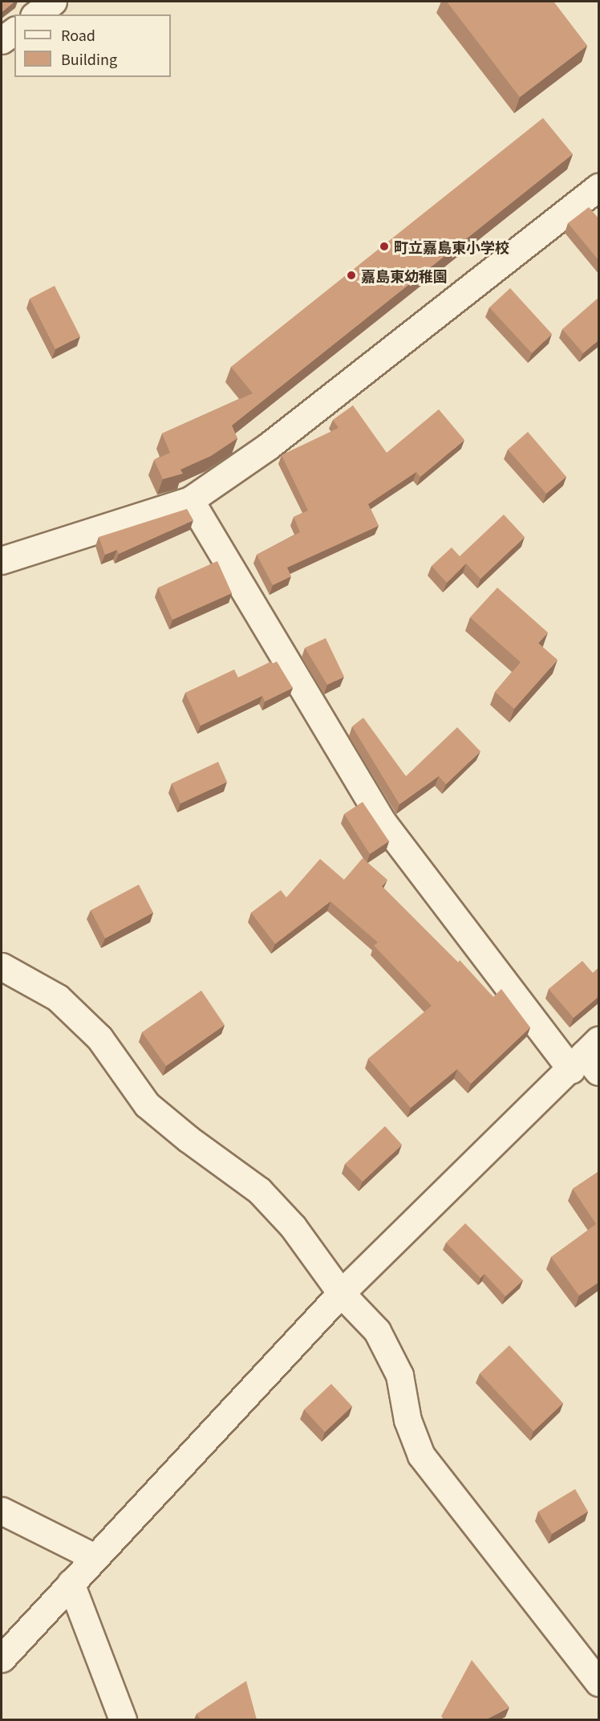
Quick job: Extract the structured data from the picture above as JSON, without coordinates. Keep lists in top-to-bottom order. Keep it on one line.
{"places":["町立嘉島東小学校","嘉島東幼稚園"],"legend":["Road","Building"]}
